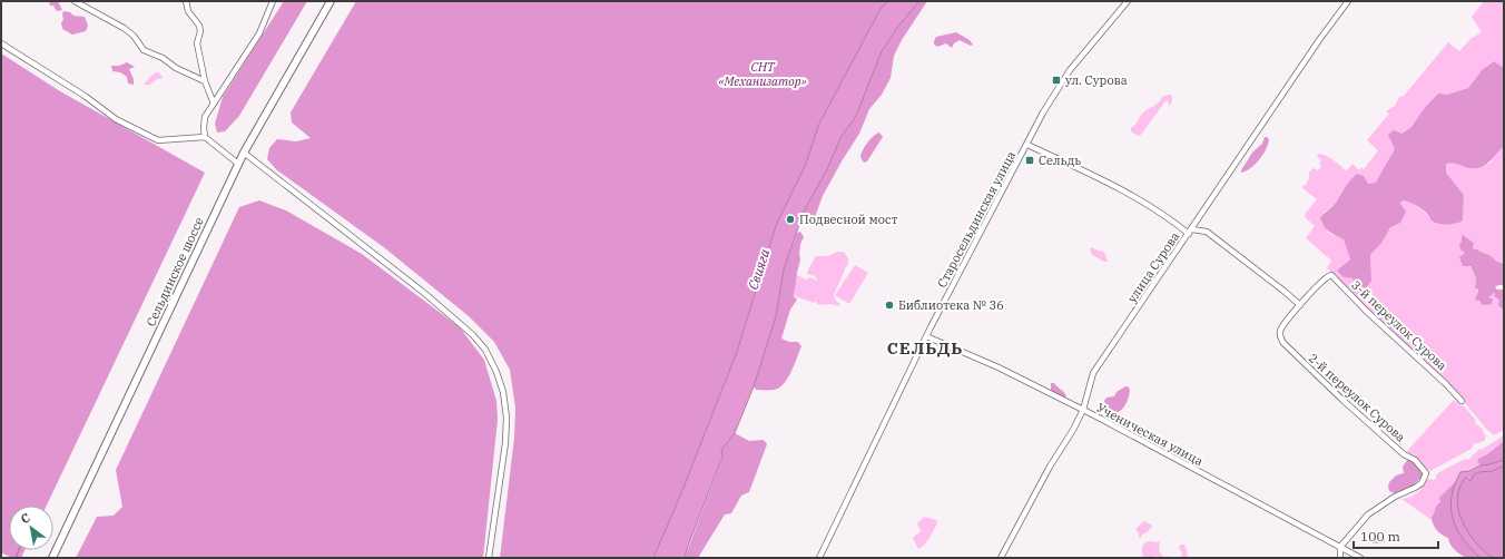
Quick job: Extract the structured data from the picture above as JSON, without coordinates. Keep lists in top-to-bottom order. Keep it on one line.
{"streets":{"main road":["Сельдинское шоссе"],"street":["Старосельдинская улица","улица Сурова","3-й переулок Сурова","2-й переулок Сурова","Ученическая улица"]},"crossings":[["Старосельдинская улица","Ученическая улица"],["улица Сурова","Ученическая улица"],["3-й переулок Сурова","2-й переулок Сурова"],["2-й переулок Сурова","Ученическая улица"]],"districts":["СЕЛЬДЬ"],"water":["Свияга"],"parks":["СНТ «Механизатор»"],"places":{"transit":["ул. Сурова","Сельдь"],"other":["Подвесной мост","Библиотека № 36"]},"scale_bar":"100 m","north":"top left"}
